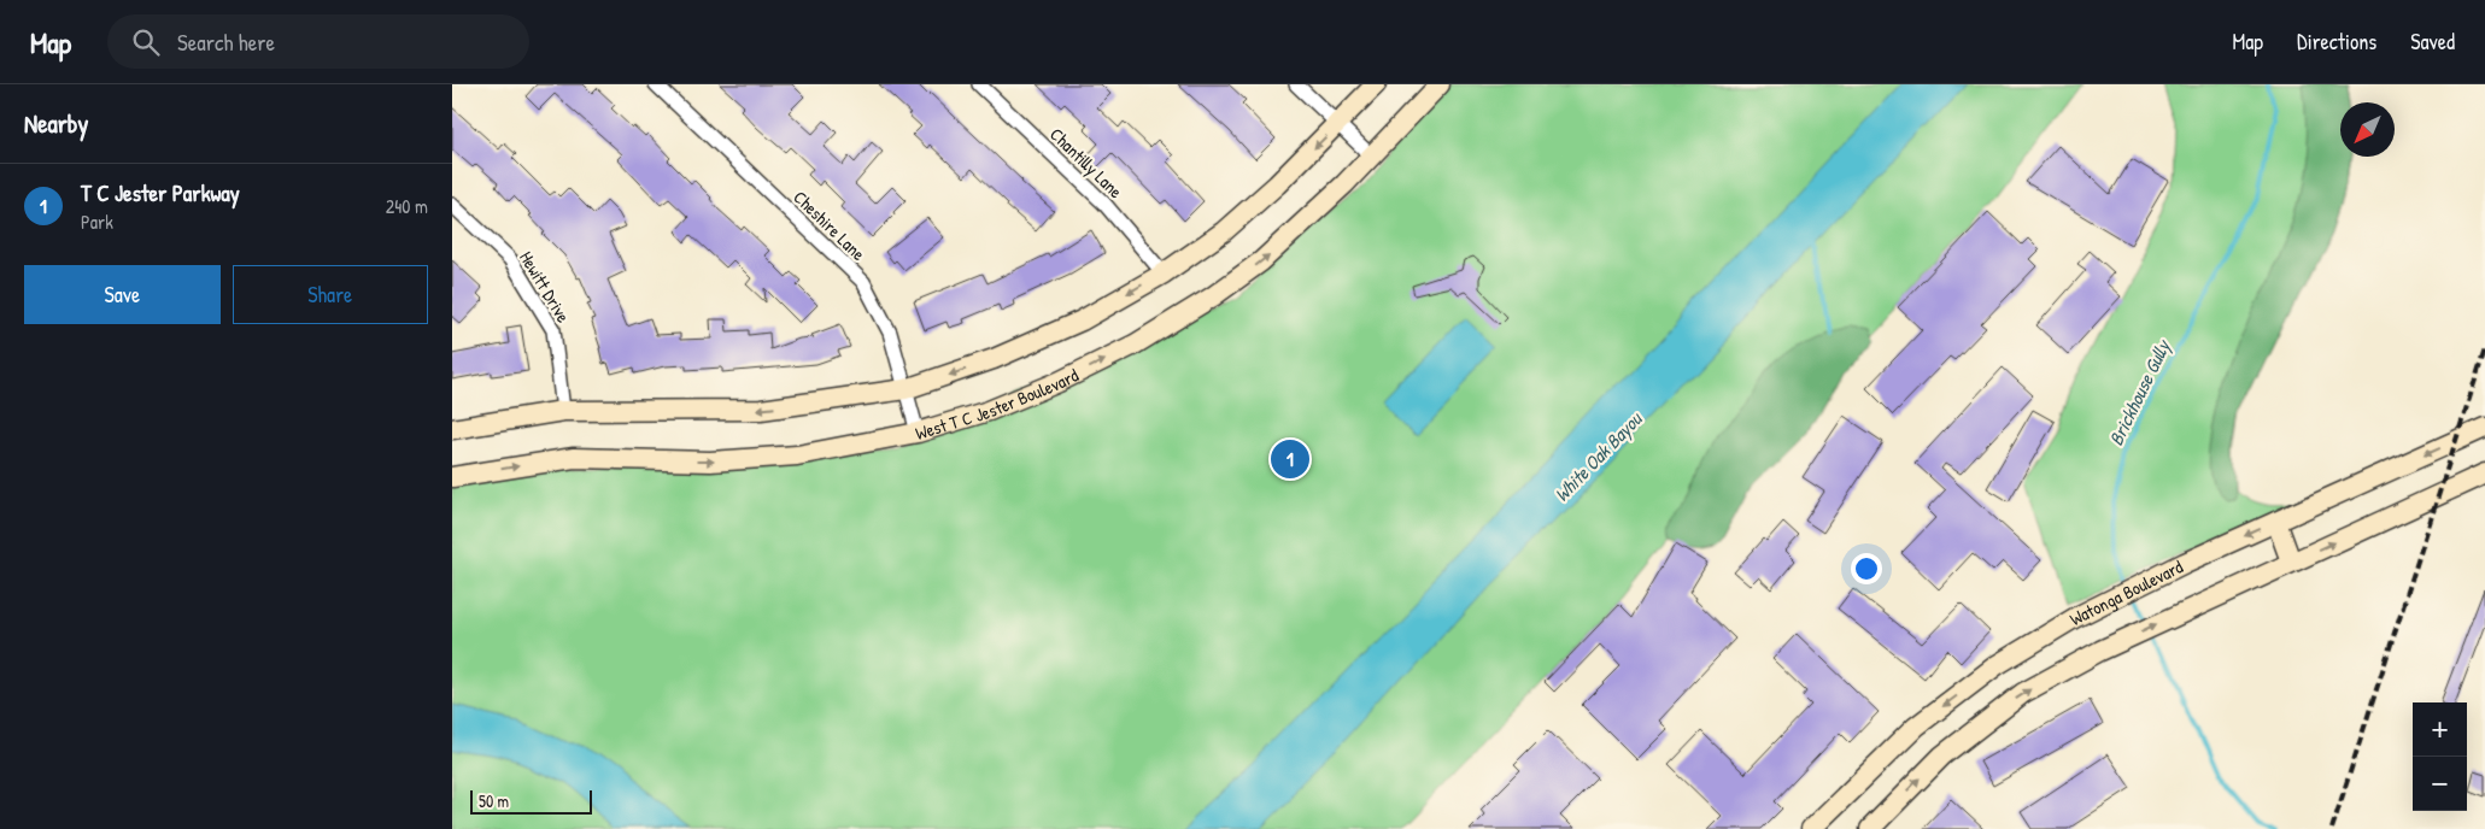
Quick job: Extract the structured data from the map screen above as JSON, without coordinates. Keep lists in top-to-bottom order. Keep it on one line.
{"streets":{"main road":["West T C Jester Boulevard","Watonga Boulevard"],"street":["Chantilly Lane","Cheshire Lane","Hewitt Drive"]},"crossings":[["Cheshire Lane","West T C Jester Boulevard"]],"water":["Brickhouse Gully","White Oak Bayou"],"scale_bar":"50 m","north":"bottom left","page":{"header":"Map","search":"Search here","nav":["Map","Directions","Saved"],"heading":"Nearby","list":[{"mark":"1","name":"T C Jester Parkway","note":"Park","value":"240 m"}],"buttons":["Save","Share"],"pins":"1","map_buttons":["+","−"],"scale":"50 m"}}
